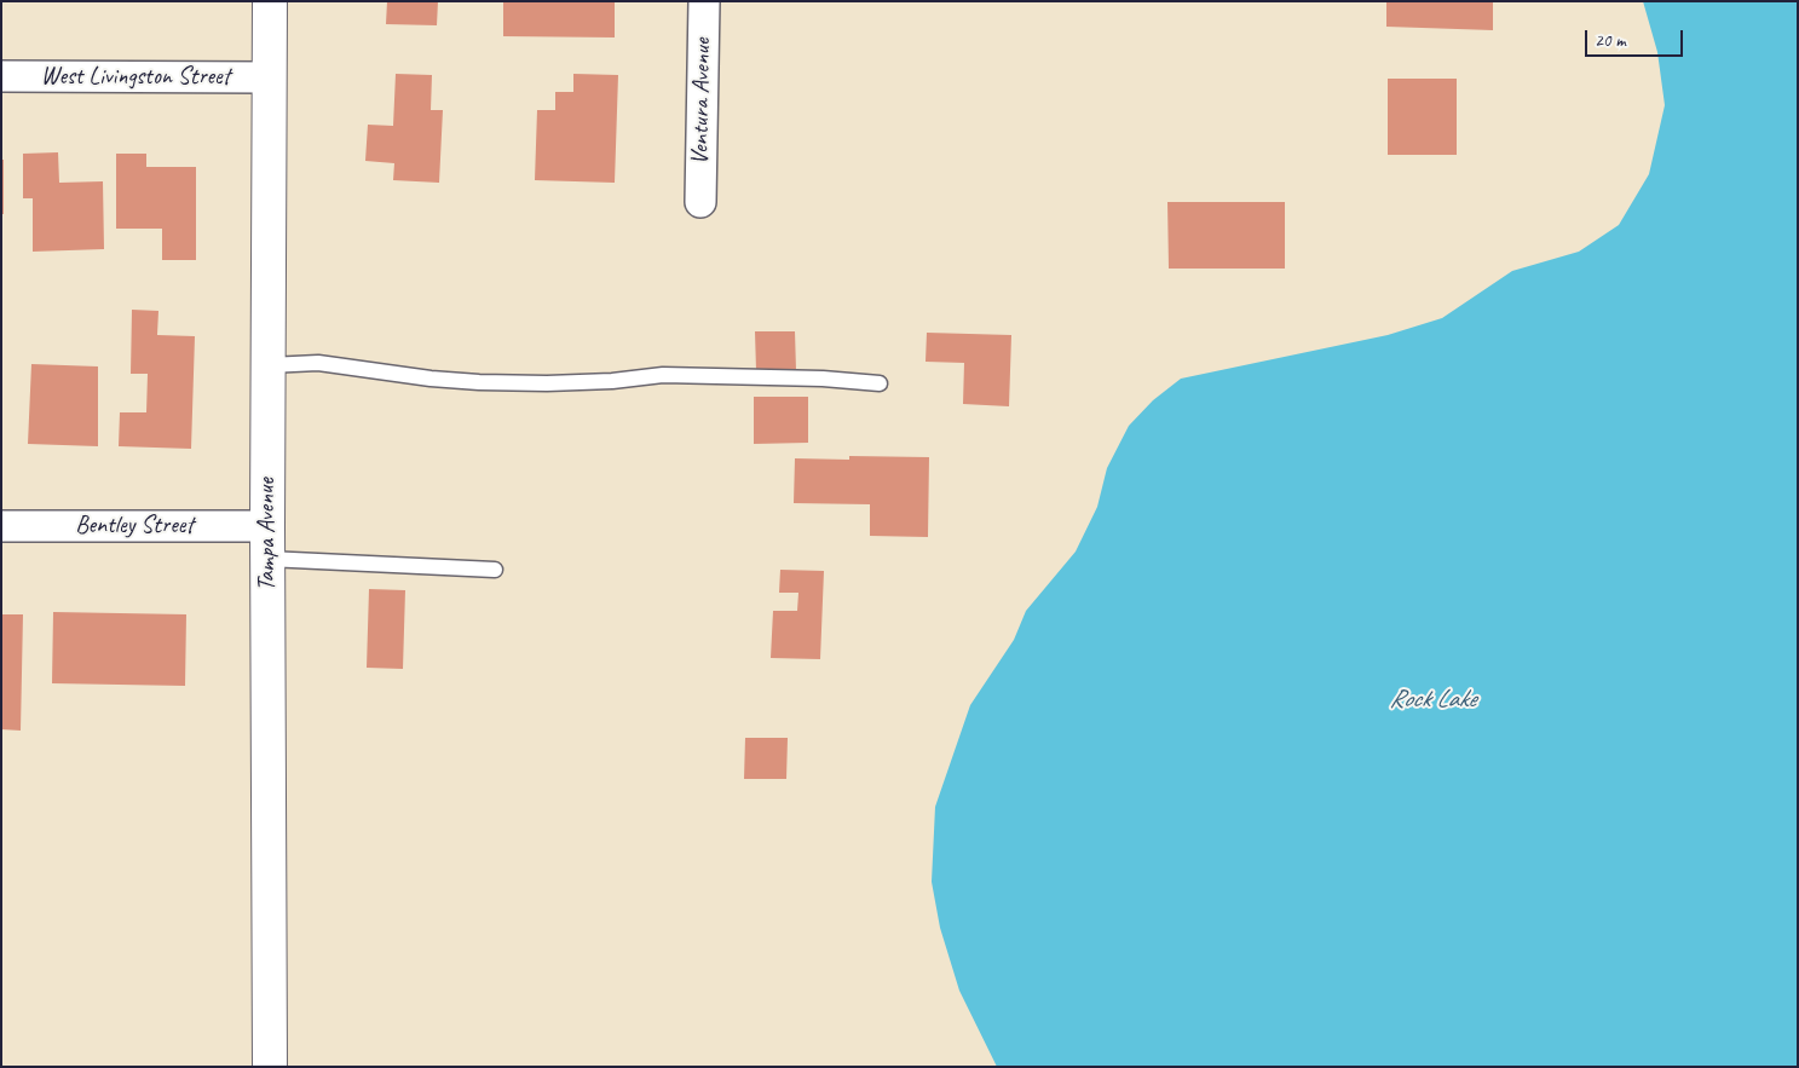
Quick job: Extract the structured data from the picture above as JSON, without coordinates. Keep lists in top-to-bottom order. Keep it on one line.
{"streets":{"street":["West Livingston Street","Ventura Avenue","Bentley Street","Tampa Avenue"]},"crossings":[["West Livingston Street","Tampa Avenue"],["Bentley Street","Tampa Avenue"]],"water":["Rock Lake"],"scale_bar":"20 m"}
